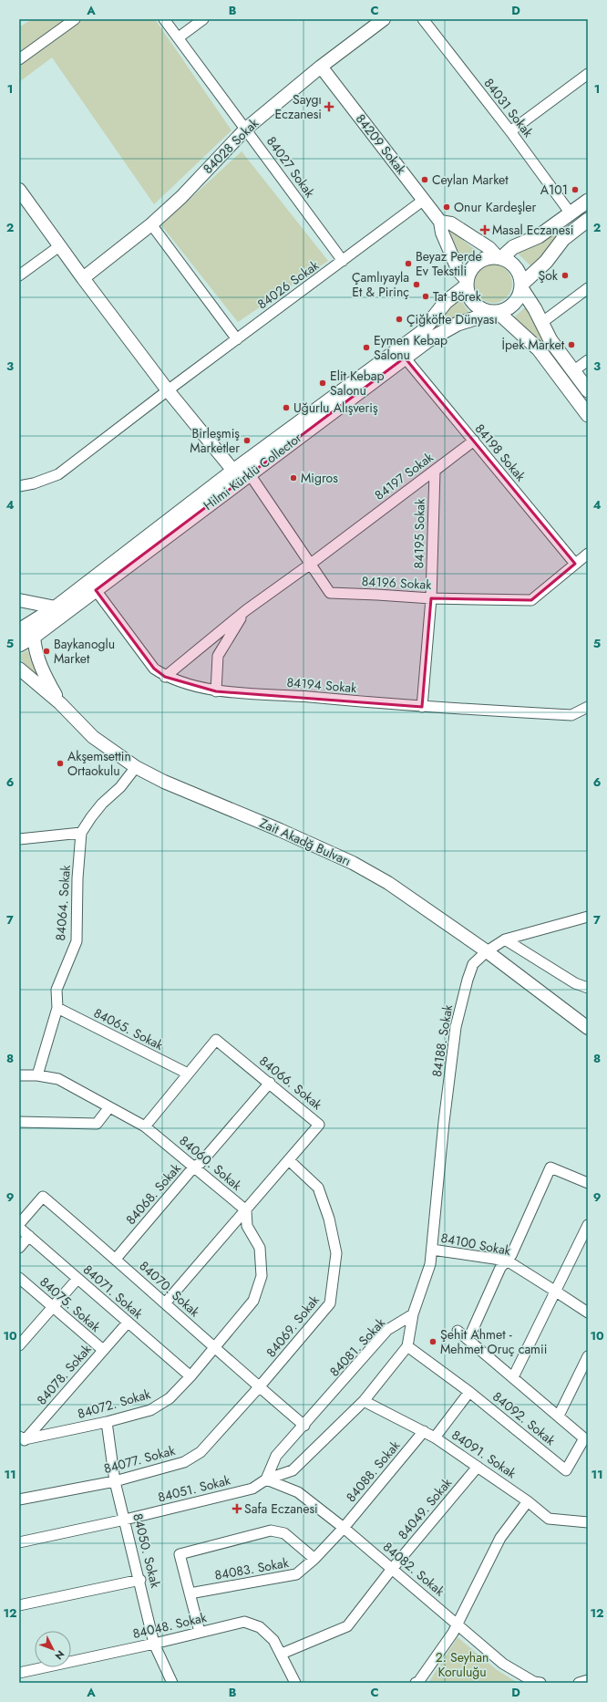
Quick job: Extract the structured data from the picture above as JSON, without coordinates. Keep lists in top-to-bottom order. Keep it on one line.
{"streets":{"main road":["Hilmi Kürklü Collector"],"street":["84031 Sokak","84209 Sokak","84028 Sokak","84027 Sokak","84026 Sokak","84198 Sokak","84197 Sokak","84195 Sokak","84196 Sokak","84194 Sokak","Zait Akadğ Bulvarı","84064. Sokak","84065. Sokak","84188. Sokak","84066. Sokak","84060. Sokak","84068. Sokak","84100 Sokak","84070. Sokak","84071. Sokak","84075. Sokak","84069. Sokak","84081. Sokak","84078. Sokak","84072. Sokak","84092. Sokak","84091. Sokak","84077. Sokak","84088. Sokak","84051. Sokak","84049. Sokak","84050. Sokak","84083. Sokak","84082. Sokak","84048. Sokak"]},"crossings":[["84209 Sokak","84028 Sokak"],["84209 Sokak","84026 Sokak"],["84028 Sokak","84027 Sokak"],["84027 Sokak","84026 Sokak"],["84198 Sokak","Hilmi Kürklü Collector"],["84198 Sokak","84197 Sokak"],["84198 Sokak","84196 Sokak"],["Hilmi Kürklü Collector","84196 Sokak"],["Hilmi Kürklü Collector","84194 Sokak"],["84197 Sokak","84195 Sokak"],["84197 Sokak","84196 Sokak"],["84197 Sokak","84194 Sokak"],["84195 Sokak","84196 Sokak"],["84195 Sokak","84194 Sokak"],["Zait Akadğ Bulvarı","84064. Sokak"],["Zait Akadğ Bulvarı","84188. Sokak"],["84064. Sokak","84065. Sokak"],["84064. Sokak","84060. Sokak"],["84065. Sokak","84066. Sokak"],["84188. Sokak","84100 Sokak"],["84188. Sokak","84081. Sokak"],["84066. Sokak","84060. Sokak"],["84066. Sokak","84068. Sokak"],["84066. Sokak","84070. Sokak"],["84066. Sokak","84069. Sokak"],["84060. Sokak","84068. Sokak"],["84068. Sokak","84070. Sokak"],["84070. Sokak","84069. Sokak"],["84070. Sokak","84081. Sokak"],["84070. Sokak","84072. Sokak"],["84070. Sokak","84077. Sokak"],["84071. Sokak","84078. Sokak"],["84071. Sokak","84072. Sokak"],["84075. Sokak","84078. Sokak"],["84069. Sokak","84077. Sokak"],["84081. Sokak","84051. Sokak"],["84081. Sokak","84082. Sokak"],["84078. Sokak","84072. Sokak"],["84072. Sokak","84050. Sokak"],["84091. Sokak","84088. Sokak"],["84091. Sokak","84049. Sokak"],["84077. Sokak","84050. Sokak"],["84088. Sokak","84083. Sokak"],["84088. Sokak","84082. Sokak"],["84051. Sokak","84050. Sokak"],["84051. Sokak","84082. Sokak"],["84049. Sokak","84082. Sokak"],["84049. Sokak","84048. Sokak"],["84050. Sokak","84048. Sokak"],["84083. Sokak","84082. Sokak"]],"parks":["2. Seyhan Koruluğu"],"places":{"health":["Saygı Eczanesi","Masal Eczanesi","Safa Eczanesi"],"other":["Ceylan Market","A101","Onur Kardeşler","Beyaz Perde Ev Tekstili","Şok","Çamlıyayla Et & Pirinç","Tat Börek","Çiğköfte Dünyası","İpek Market","Eymen Kebap Salonu","Elit Kebap Salonu","Uğurlu Alışveriş","Birleşmiş Marketler","Migros","Baykanoglu Market","Akşemsettin Ortaokulu","Şehit Ahmet - Mehmet Oruç camii"]},"north":"bottom right","grid":{"columns":["A","B","C","D"],"rows":["1","2","3","4","5","6","7","8","9","10","11","12"]}}
